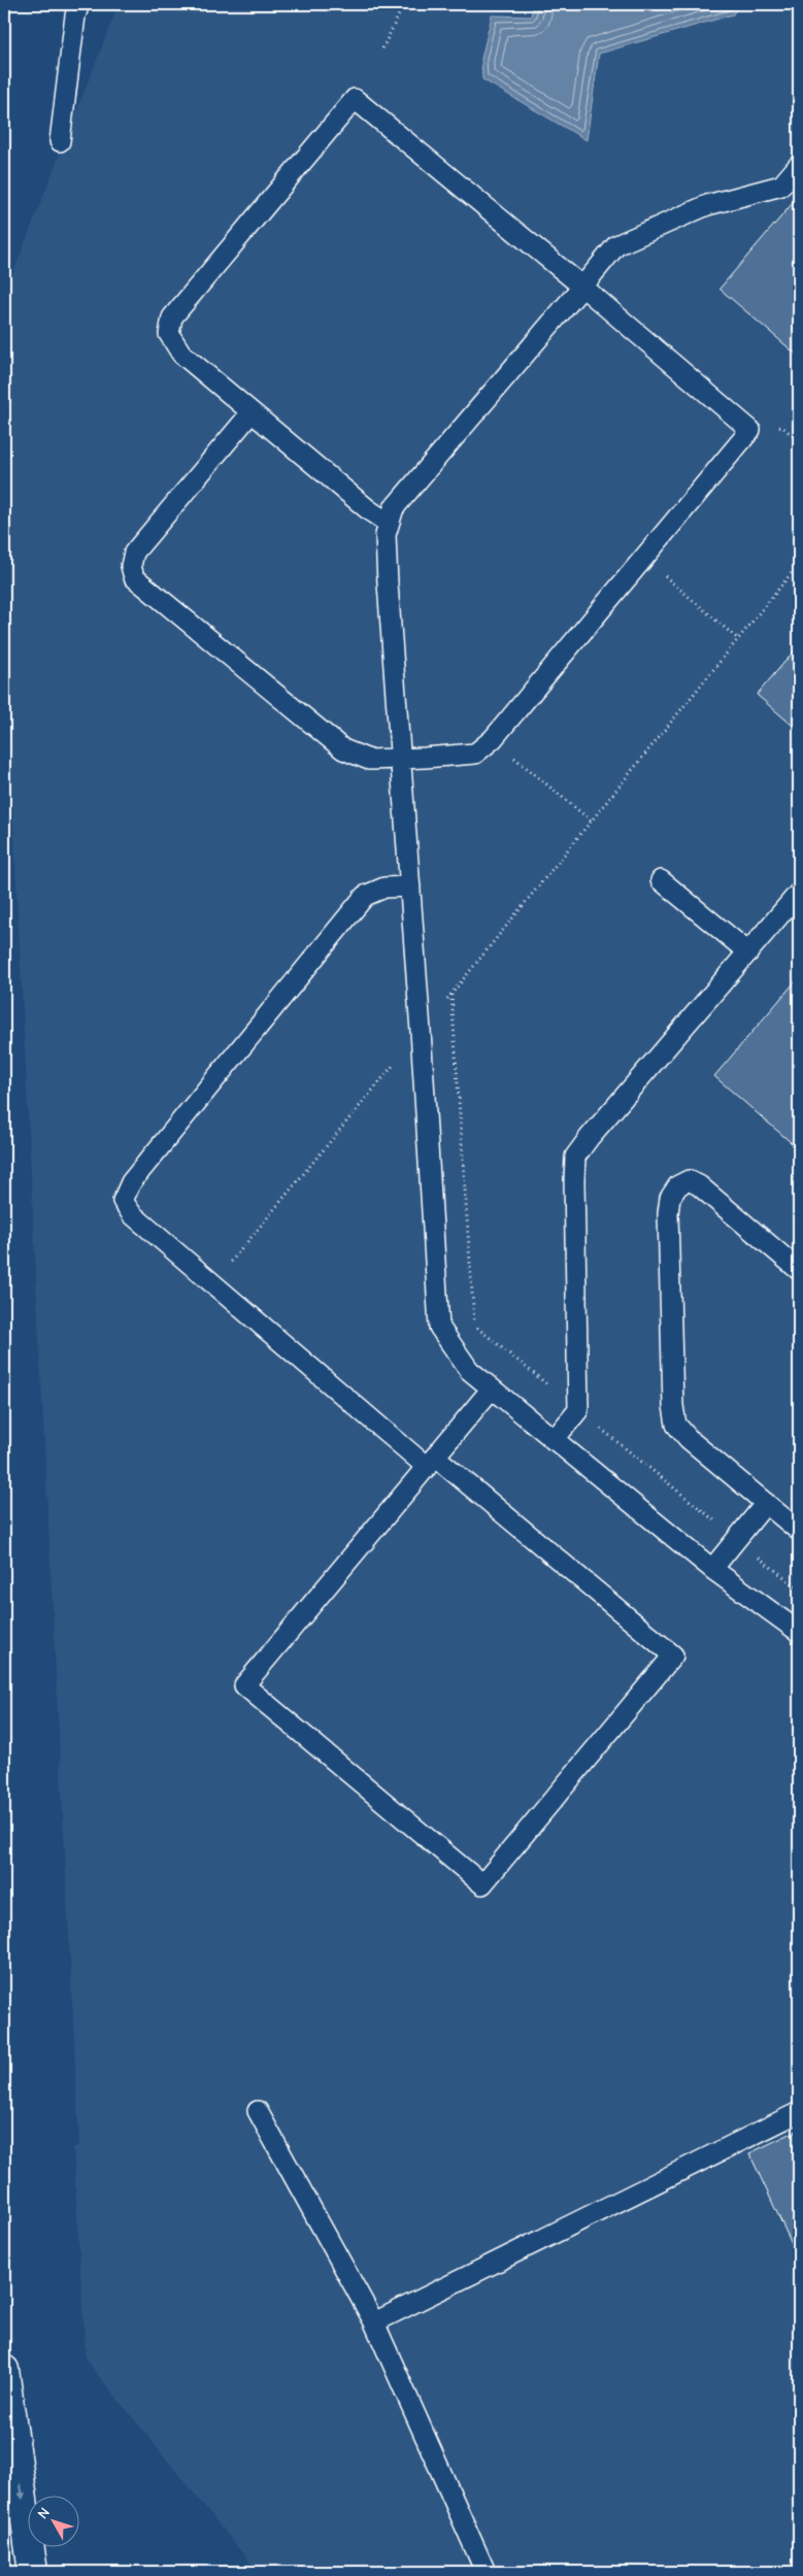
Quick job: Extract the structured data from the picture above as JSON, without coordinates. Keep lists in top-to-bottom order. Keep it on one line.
{"north":"top left"}
